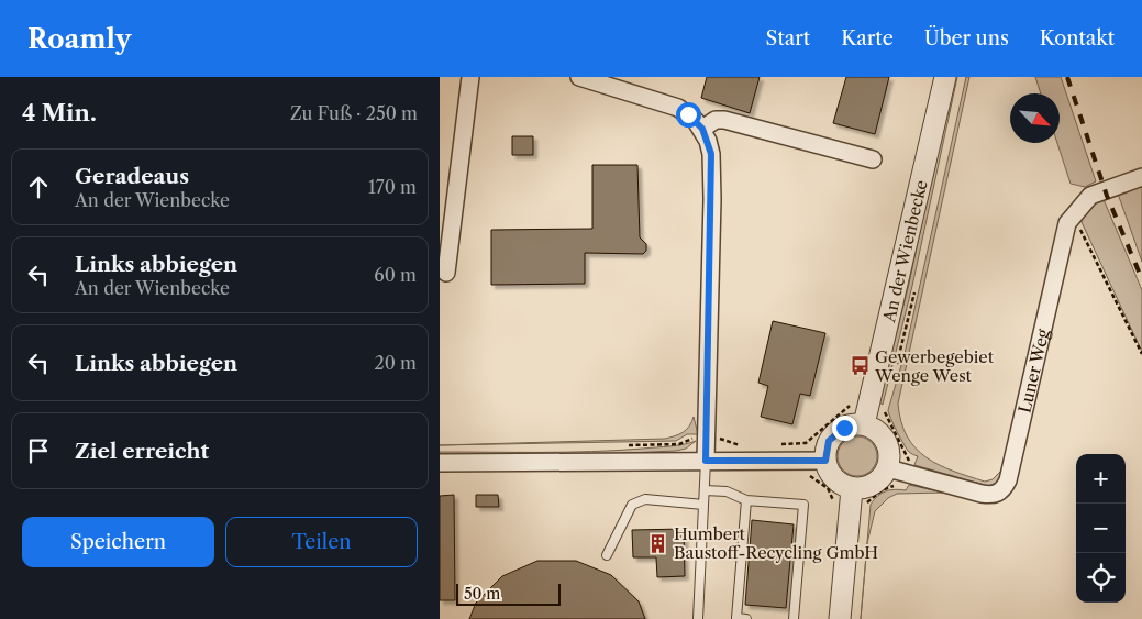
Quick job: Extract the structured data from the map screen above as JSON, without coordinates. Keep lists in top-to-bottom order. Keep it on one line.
{"streets":{"street":["An der Wienbecke","Luner Weg"]},"crossings":[["An der Wienbecke","Luner Weg"]],"places":{"bus stop":["Gewerbegebiet Wenge West"],"building":["Humbert Baustoff-Recycling GmbH"]},"scale_bar":"50 m","north":"bottom right","page":{"header":"Roamly","nav":["Start","Karte","Über uns","Kontakt"],"heading":["4 Min.","Zu Fuß · 250 m"],"list":[["Geradeaus","An der Wienbecke","170 m"],["Links abbiegen","An der Wienbecke","60 m"],["Links abbiegen","20 m"],"Ziel erreicht"],"map_buttons":["+","−"],"buttons":["Speichern","Teilen"],"scale":"50 m"}}
